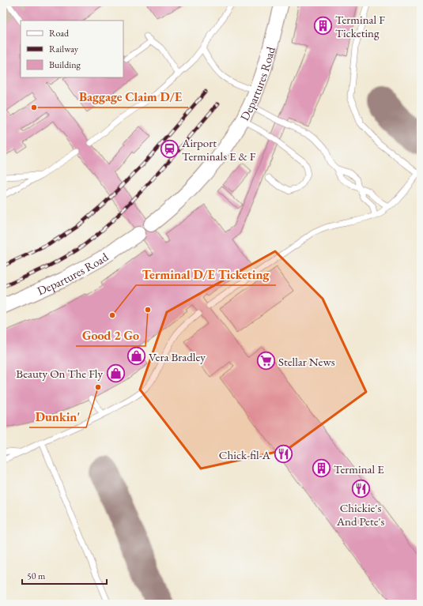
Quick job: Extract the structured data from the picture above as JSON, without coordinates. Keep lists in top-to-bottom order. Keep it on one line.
{"streets":{"street":["Departures Road"]},"places":{"building":["Terminal F Ticketing","Terminal E"],"other":["Baggage Claim D/E","Good 2 Go","Terminal D/E Ticketing","Dunkin'"],"station":["Airport Terminals E & F"],"shop":["Vera Bradley","Beauty On The Fly"],"supermarket":["Stellar News"],"restaurant":["Chick-fil-A","Chickie's And Pete's"]},"legend":["Road","Railway","Building"],"scale_bar":"50 m"}
